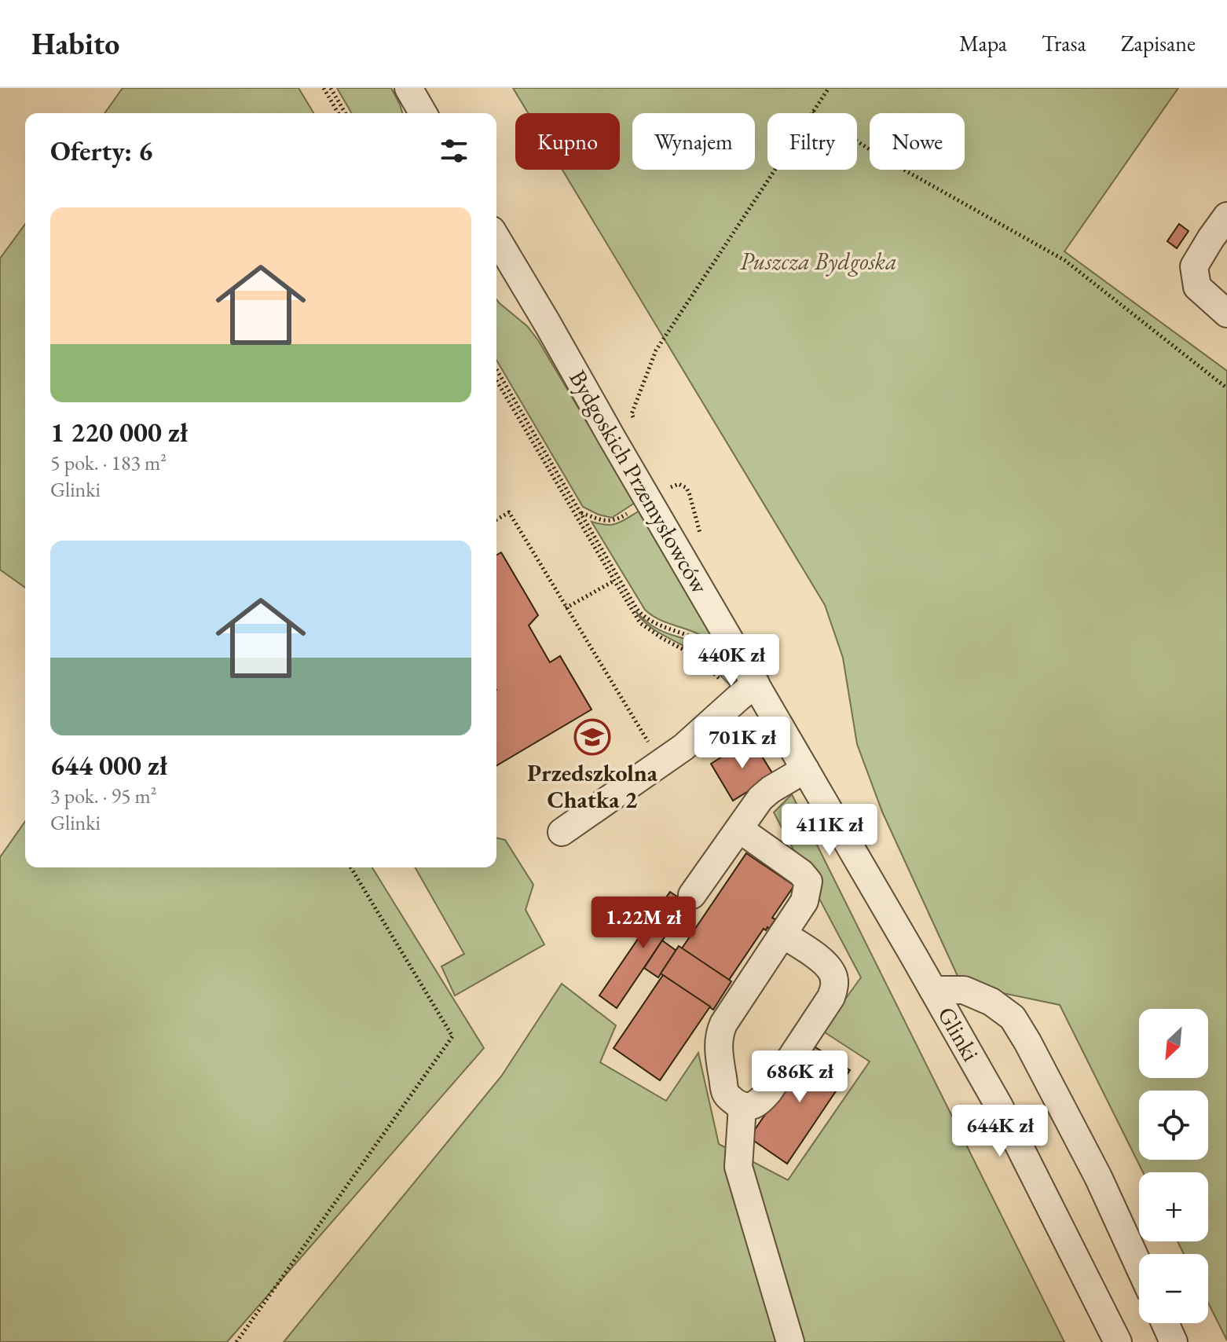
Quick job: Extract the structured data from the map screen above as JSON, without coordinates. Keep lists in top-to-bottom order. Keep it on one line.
{"streets":{"street":["Bydgoskich Przemysłowców","Glinki"]},"crossings":[["Bydgoskich Przemysłowców","Glinki"]],"parks":["Puszcza Bydgoska"],"places":{"school or university":["Przedszkolna Chatka 2"]},"north":"bottom left","page":{"header":"Habito","nav":["Mapa","Trasa","Zapisane"],"chip":["Kupno","Wynajem","Filtry","Nowe"],"heading":"Oferty: 6","list":[{"name":"1 220 000 zł","note":"5 pok. · 183 m² · Glinki"},{"name":"644 000 zł","note":"3 pok. · 95 m² · Glinki"}],"price":["440K zł","701K zł","411K zł","1.22M zł","686K zł","644K zł"],"map_buttons":["+","−"]}}
